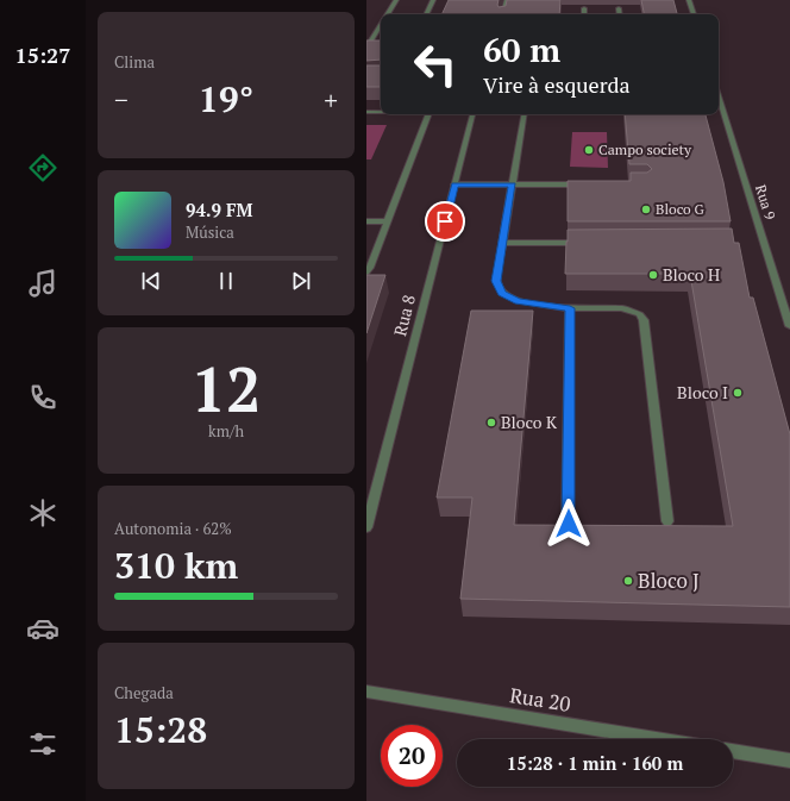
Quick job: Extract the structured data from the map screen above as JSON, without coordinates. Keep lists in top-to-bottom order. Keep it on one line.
{"streets":{"street":["Rua 9","Rua 8","Rua 20"]},"places":["Campo society","Bloco G","Bloco H","Bloco I","Bloco K","Bloco J"],"page":{"tabs":"15:27","tile":["Clima",["12","km/h"],["Autonomia · 62%","310 km"],["Chegada","15:28"]],"turn":["60 m","Vire à esquerda"],"heat":["−","19°","+"],"song":["94.9 FM","Música"],"limit":"20","trip":"15:28 · 1 min · 160 m"}}
